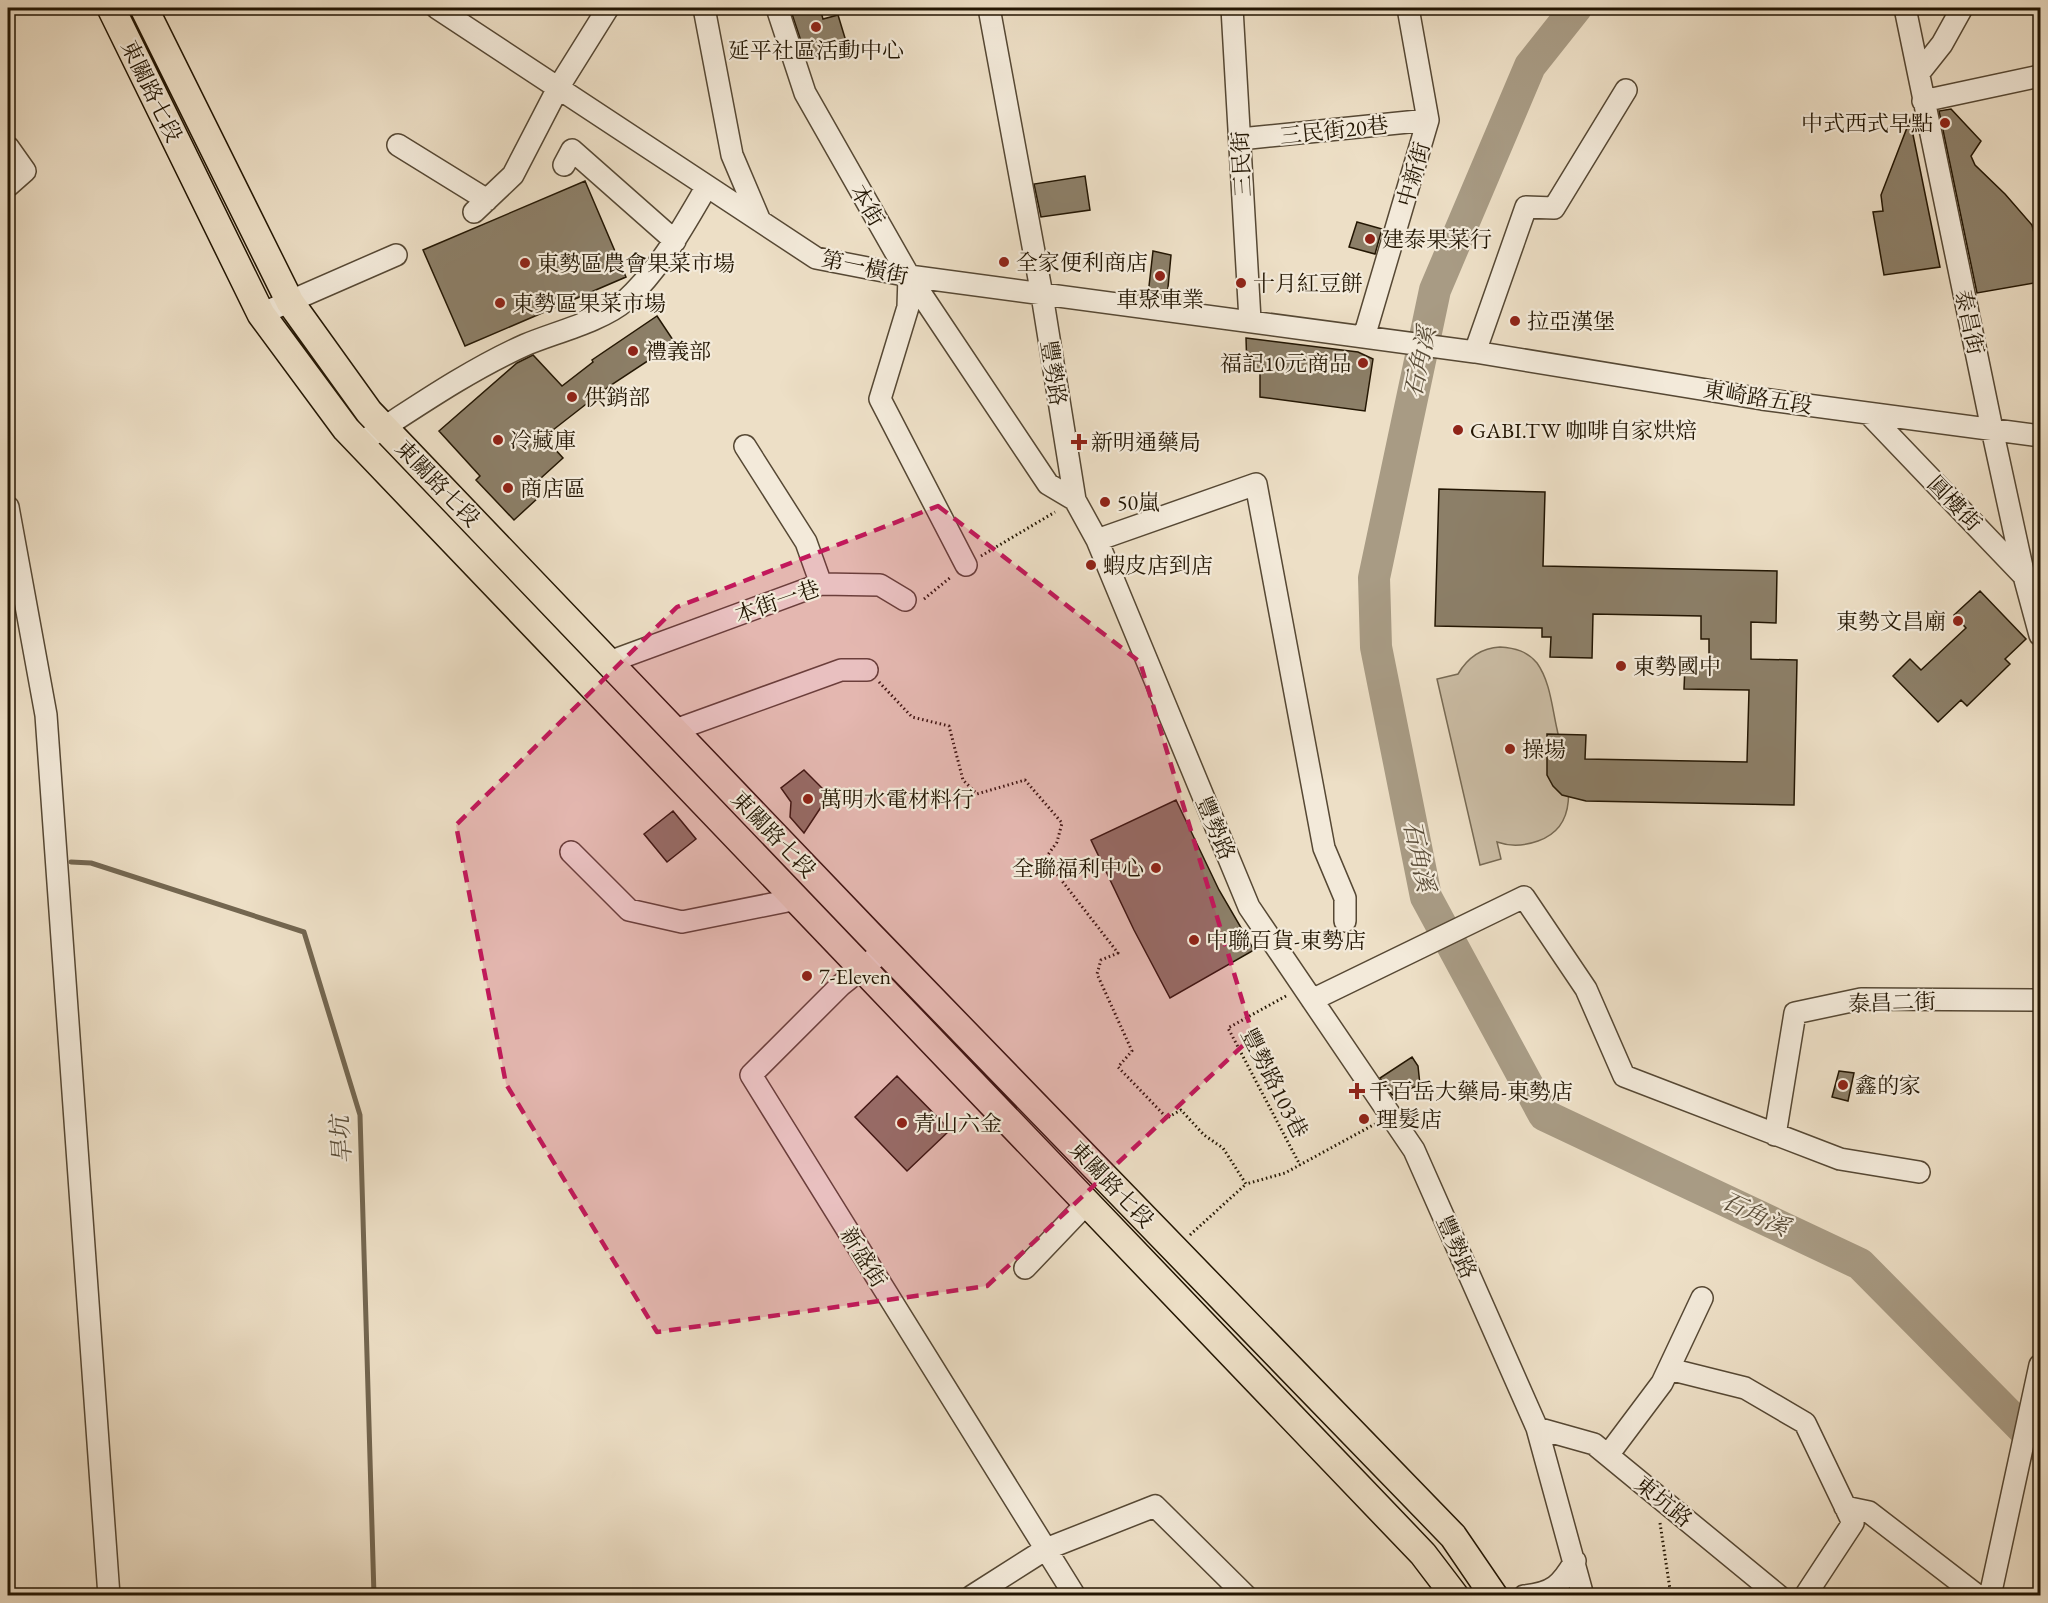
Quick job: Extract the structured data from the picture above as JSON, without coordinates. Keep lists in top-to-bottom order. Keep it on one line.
{"streets":{"main road":["東關路七段"],"street":["三民街20巷","三民街","中新街","本街","第一橫街","泰昌街","豐勢路","東崎路五段","圓樓街","本街一巷","泰昌二街","新盛街","東坑路"],"path":["豐勢路103巷"]},"crossings":[["東關路七段","本街一巷"],["東關路七段","新盛街"],["三民街20巷","三民街"],["三民街20巷","中新街"],["三民街","第一橫街"],["中新街","第一橫街"],["中新街","東崎路五段"],["本街","第一橫街"],["本街","豐勢路"],["第一橫街","豐勢路"],["第一橫街","東崎路五段"],["泰昌街","東崎路五段"],["泰昌街","圓樓街"],["豐勢路","豐勢路103巷"],["豐勢路","東坑路"],["東崎路五段","圓樓街"]],"water":["石角溪","旱坑"],"places":{"other":["延平社區活動中心","中式西式早點","建泰果菜行","全家便利商店","東勢區農會果菜市場","車聚車業","十月紅豆餅","東勢區果菜市場","拉亞漢堡","禮義部","福記10元商品","供銷部","GABI.TW 咖啡自家烘焙","冷藏庫","商店區","50嵐","蝦皮店到店","東勢文昌廟","東勢國中","操場","萬明水電材料行","全聯福利中心","中聯百貨-東勢店","7-Eleven","鑫的家","理髮店","青山六金"],"health":["新明通藥局","千百岳大藥局-東勢店"]}}
